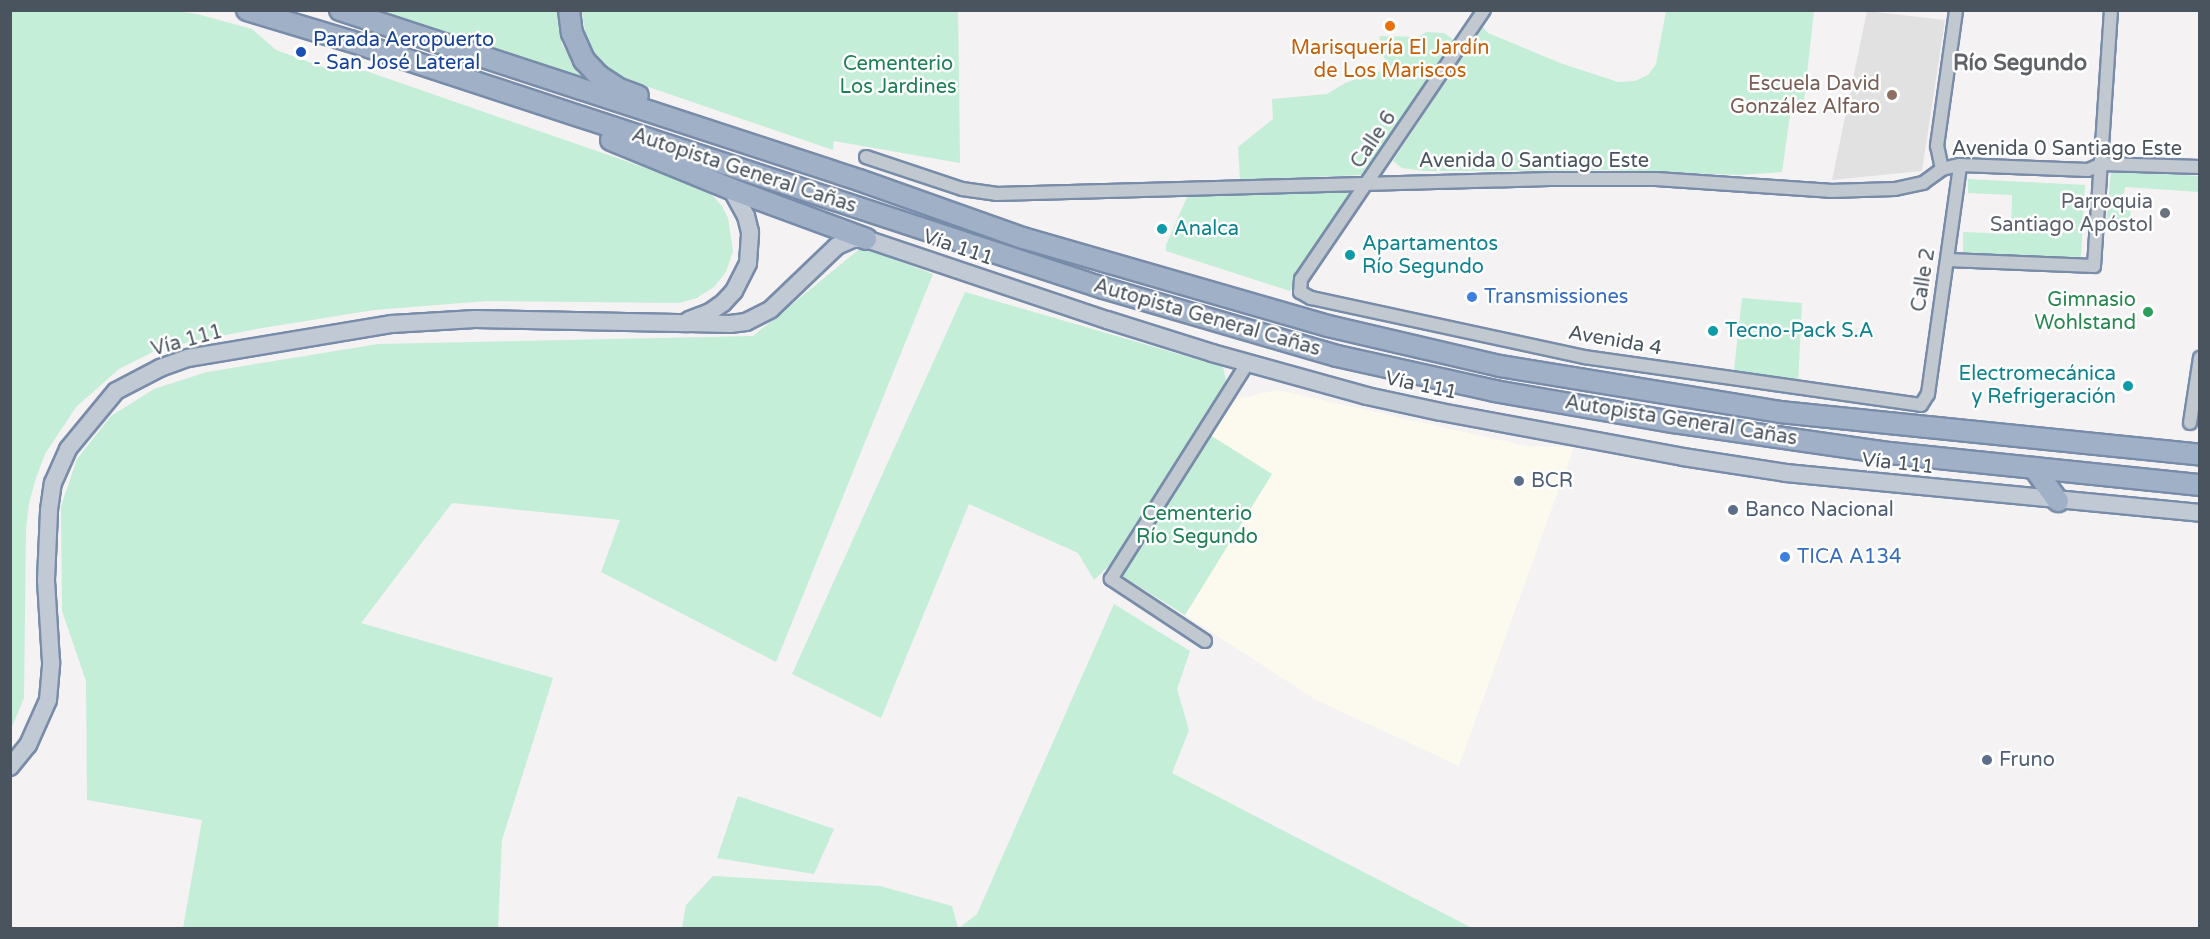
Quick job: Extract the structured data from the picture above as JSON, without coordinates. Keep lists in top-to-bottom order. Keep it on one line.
{"streets":{"highway":["Autopista General Cañas"],"main road":["Vía 111"],"street":["Calle 6","Avenida 0 Santiago Este","Calle 2","Avenida 4"]},"crossings":[["Calle 6","Avenida 0 Santiago Este"],["Calle 6","Avenida 4"],["Avenida 0 Santiago Este","Calle 2"],["Calle 2","Avenida 4"]],"districts":["Río Segundo"],"parks":["Cementerio Los Jardines","Cementerio Río Segundo"],"places":["Marisquería El Jardín de Los Mariscos","Parada Aeropuerto - San José Lateral","Escuela David González Alfaro","Parroquia Santiago Apóstol","Analca","Apartamentos Río Segundo","Transmissiones","Gimnasio Wohlstand","Tecno-Pack S.A","Electromecánica y Refrigeración","BCR","Banco Nacional","TICA A134","Fruno"]}
